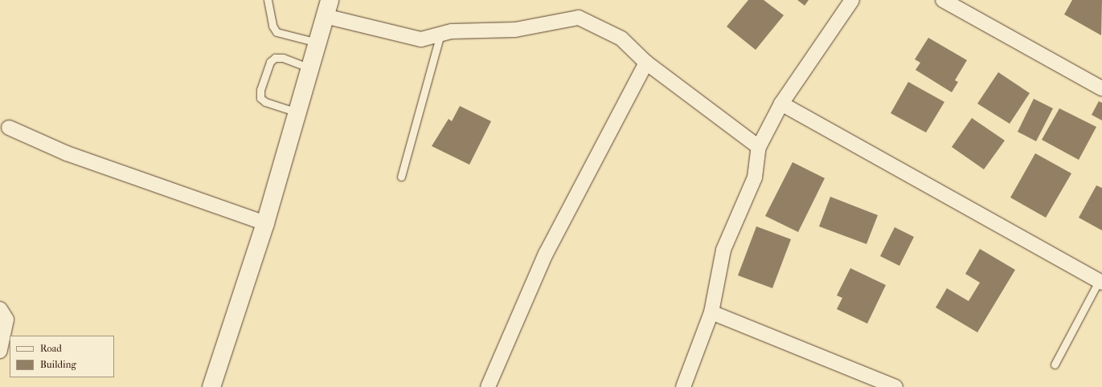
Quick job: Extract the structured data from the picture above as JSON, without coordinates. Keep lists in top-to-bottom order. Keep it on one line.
{"legend":["Road","Building"]}
